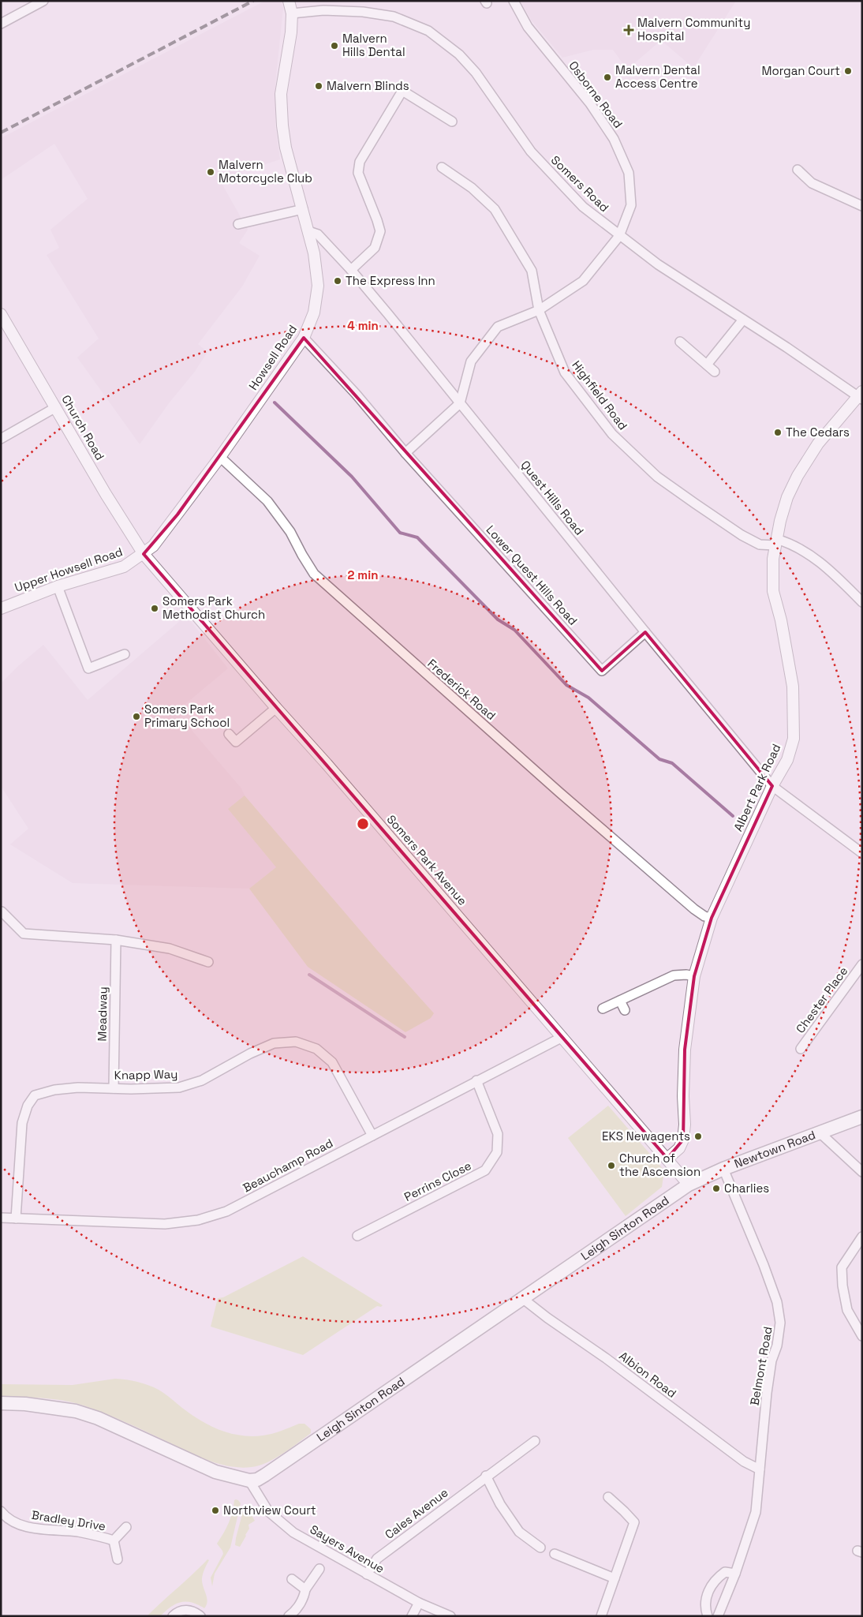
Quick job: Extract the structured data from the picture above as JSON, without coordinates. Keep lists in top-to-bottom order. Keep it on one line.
{"streets":{"main road":["Newtown Road","Leigh Sinton Road"],"street":["Osborne Road","Somers Road","Howsell Road","Highfield Road","Church Road","Quest Hills Road","Upper Howsell Road","Lower Quest Hills Road","Frederick Road","Albert Park Road","Somers Park Avenue","Chester Place","Meadway","Knapp Way","Beauchamp Road","Perrins Close","Belmont Road","Albion Road","Cales Avenue","Bradley Drive","Sayers Avenue"]},"crossings":[["Osborne Road","Somers Road"],["Osborne Road","Highfield Road"],["Osborne Road","Quest Hills Road"],["Somers Road","Howsell Road"],["Somers Road","Albert Park Road"],["Howsell Road","Church Road"],["Howsell Road","Quest Hills Road"],["Howsell Road","Upper Howsell Road"],["Howsell Road","Lower Quest Hills Road"],["Howsell Road","Frederick Road"],["Howsell Road","Somers Park Avenue"],["Highfield Road","Albert Park Road"],["Church Road","Upper Howsell Road"],["Church Road","Somers Park Avenue"],["Quest Hills Road","Lower Quest Hills Road"],["Quest Hills Road","Albert Park Road"],["Upper Howsell Road","Somers Park Avenue"],["Frederick Road","Albert Park Road"],["Albert Park Road","Somers Park Avenue"],["Somers Park Avenue","Newtown Road"],["Somers Park Avenue","Beauchamp Road"],["Somers Park Avenue","Leigh Sinton Road"],["Meadway","Knapp Way"],["Knapp Way","Beauchamp Road"],["Newtown Road","Leigh Sinton Road"],["Newtown Road","Belmont Road"],["Beauchamp Road","Perrins Close"],["Leigh Sinton Road","Albion Road"],["Leigh Sinton Road","Sayers Avenue"],["Belmont Road","Albion Road"],["Cales Avenue","Sayers Avenue"]],"places":{"health":["Malvern Community Hospital"],"other":["Malvern Hills Dental","Morgan Court","Malvern Dental Access Centre","Malvern Blinds","Malvern Motorcycle Club","The Express Inn","The Cedars","Somers Park Methodist Church","Somers Park Primary School","EKS Newagents","Church of the Ascension","Charlies","Northview Court"]},"rings":["4 min","2 min"]}
